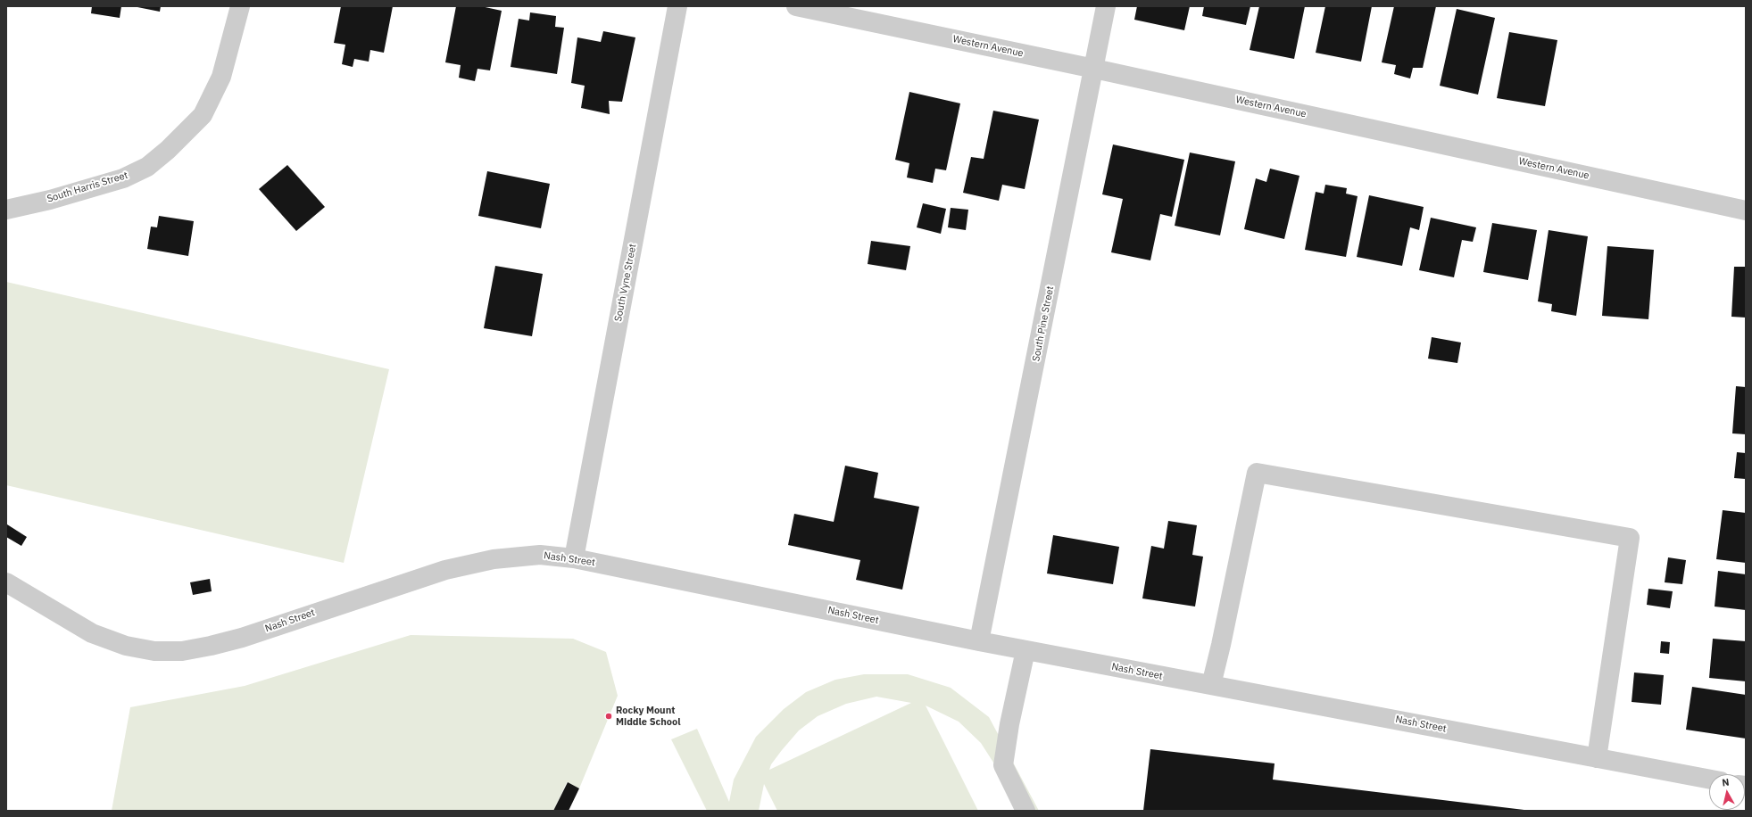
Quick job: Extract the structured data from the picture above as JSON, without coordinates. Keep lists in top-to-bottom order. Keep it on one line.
{"streets":{"street":["Western Avenue","South Harris Street","South Vyne Street","South Pine Street","Nash Street"]},"crossings":[["Western Avenue","South Pine Street"],["South Vyne Street","Nash Street"],["South Pine Street","Nash Street"]],"places":["Rocky Mount Middle School"],"north":"top"}
